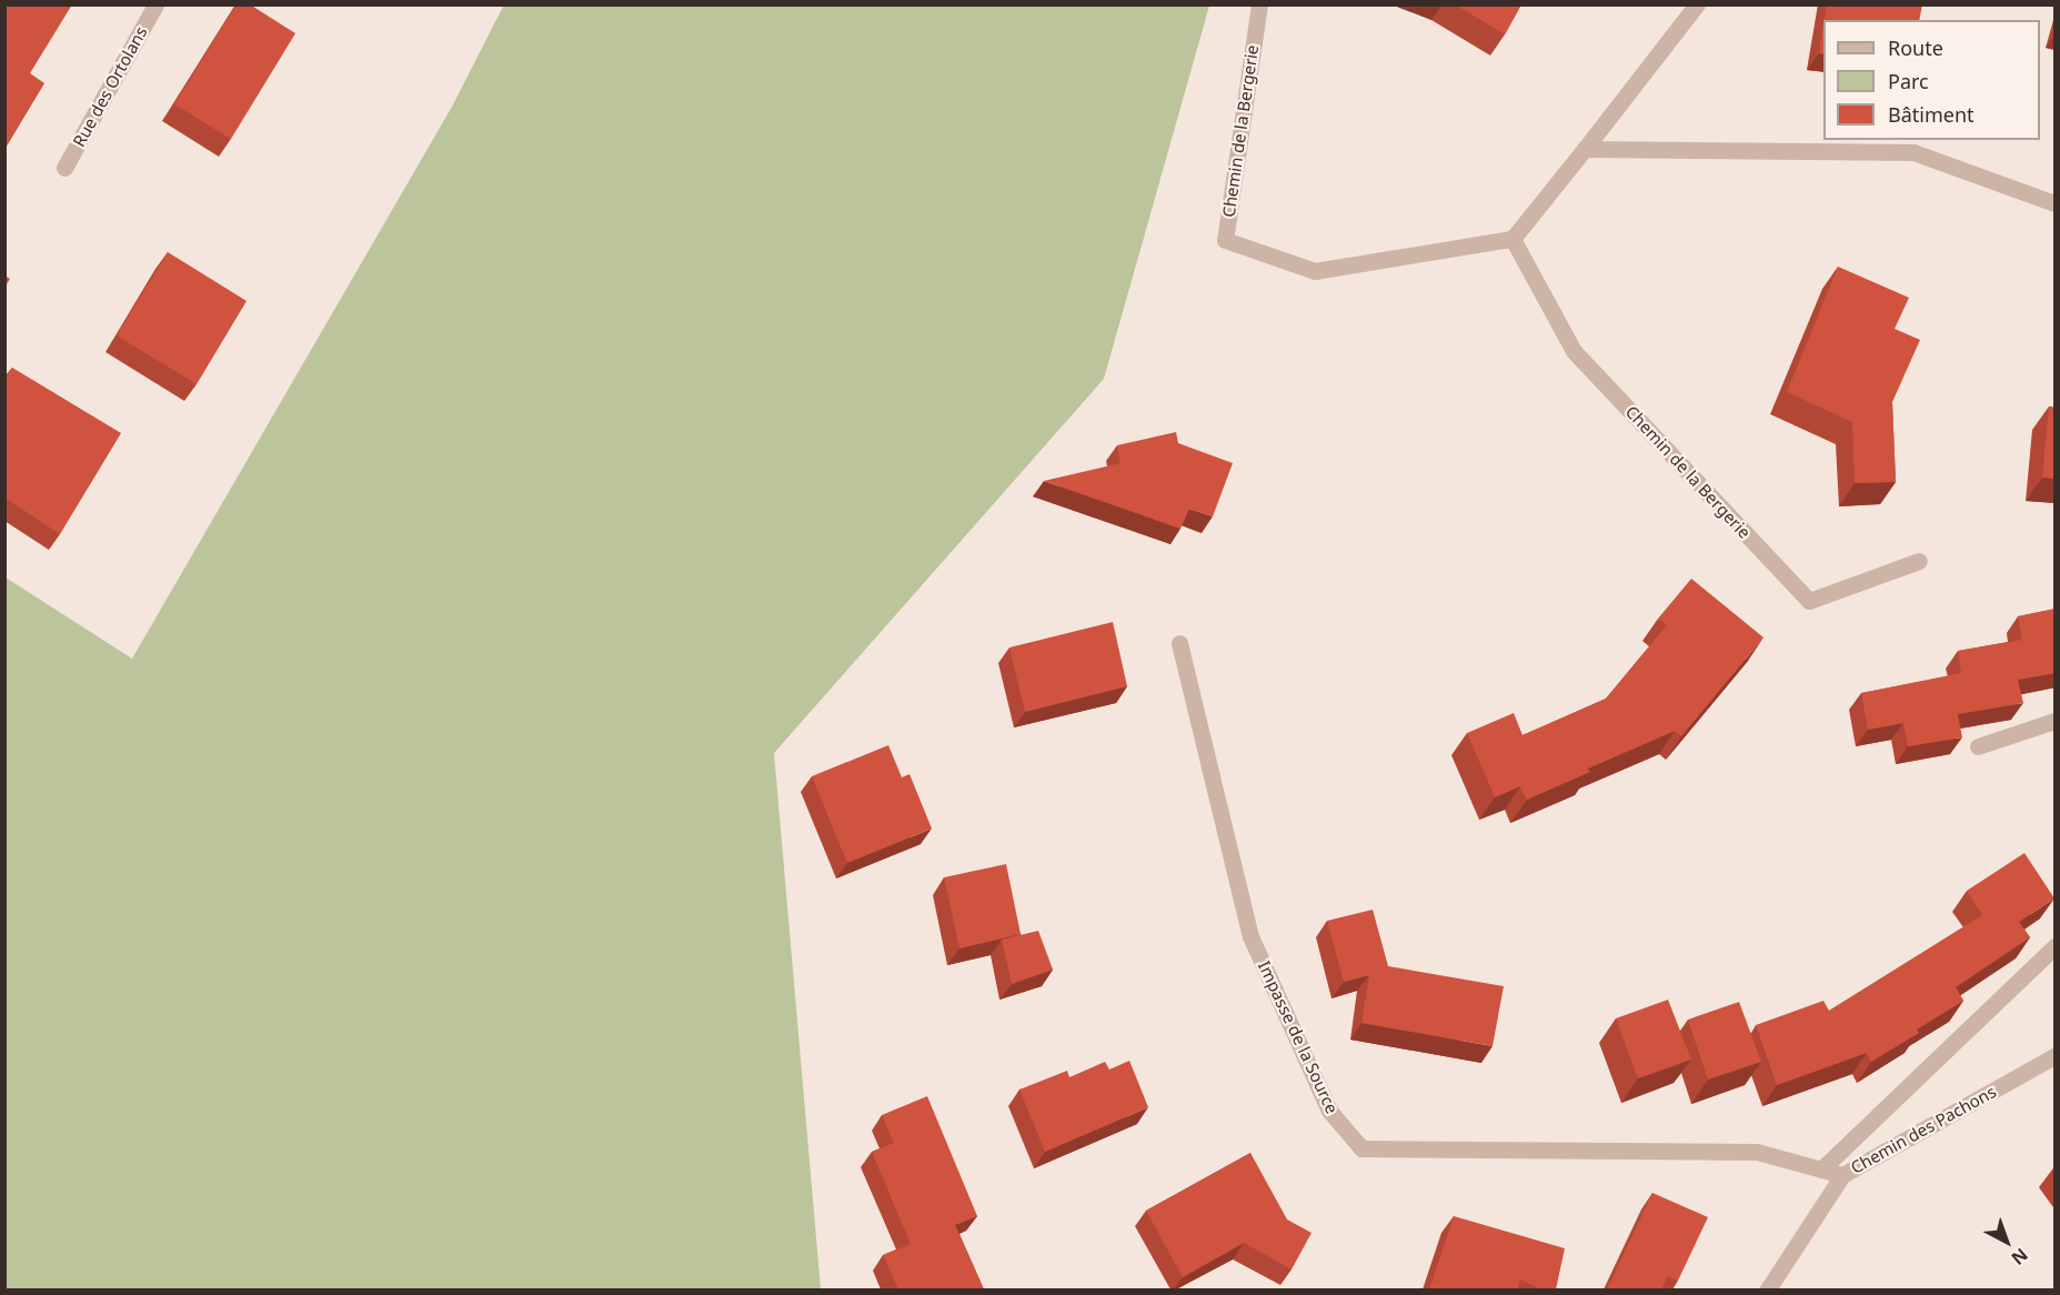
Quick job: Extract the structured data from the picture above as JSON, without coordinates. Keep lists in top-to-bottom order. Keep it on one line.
{"streets":{"street":["Rue des Ortolans","Chemin de la Bergerie","Impasse de la Source","Chemin des Pachons"]},"crossings":[["Impasse de la Source","Chemin des Pachons"]],"legend":["Route","Parc","Bâtiment"],"north":"bottom right"}
